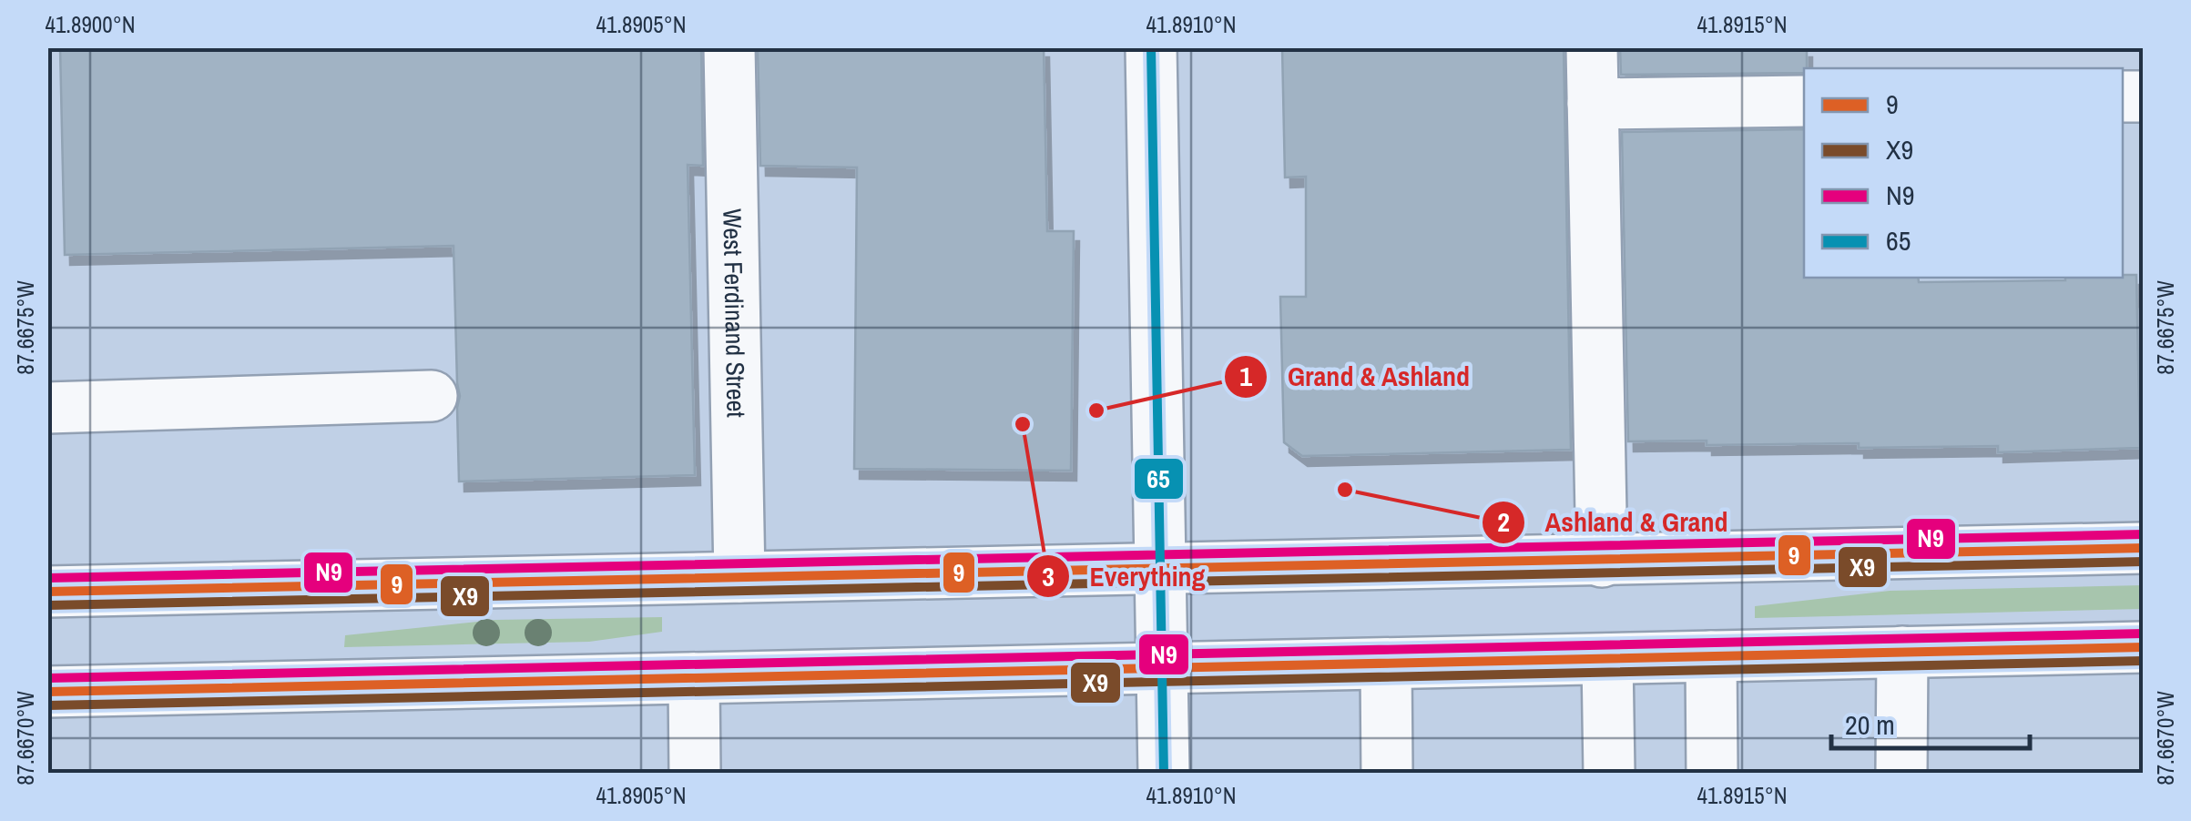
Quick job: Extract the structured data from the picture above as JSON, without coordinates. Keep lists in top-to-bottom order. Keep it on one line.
{"streets":{"main road":["West Ferdinand Street"]},"places":["Grand & Ashland","Everything","Ashland & Grand"],"lines":["transit line 65","transit line N9","transit line 9","transit line X9"],"legend":["9","X9","N9","65"],"scale_bar":"20 m","coordinates":["41.8900°N","41.8905°N","41.8910°N","41.8915°N","87.6675°W","87.6670°W"]}
